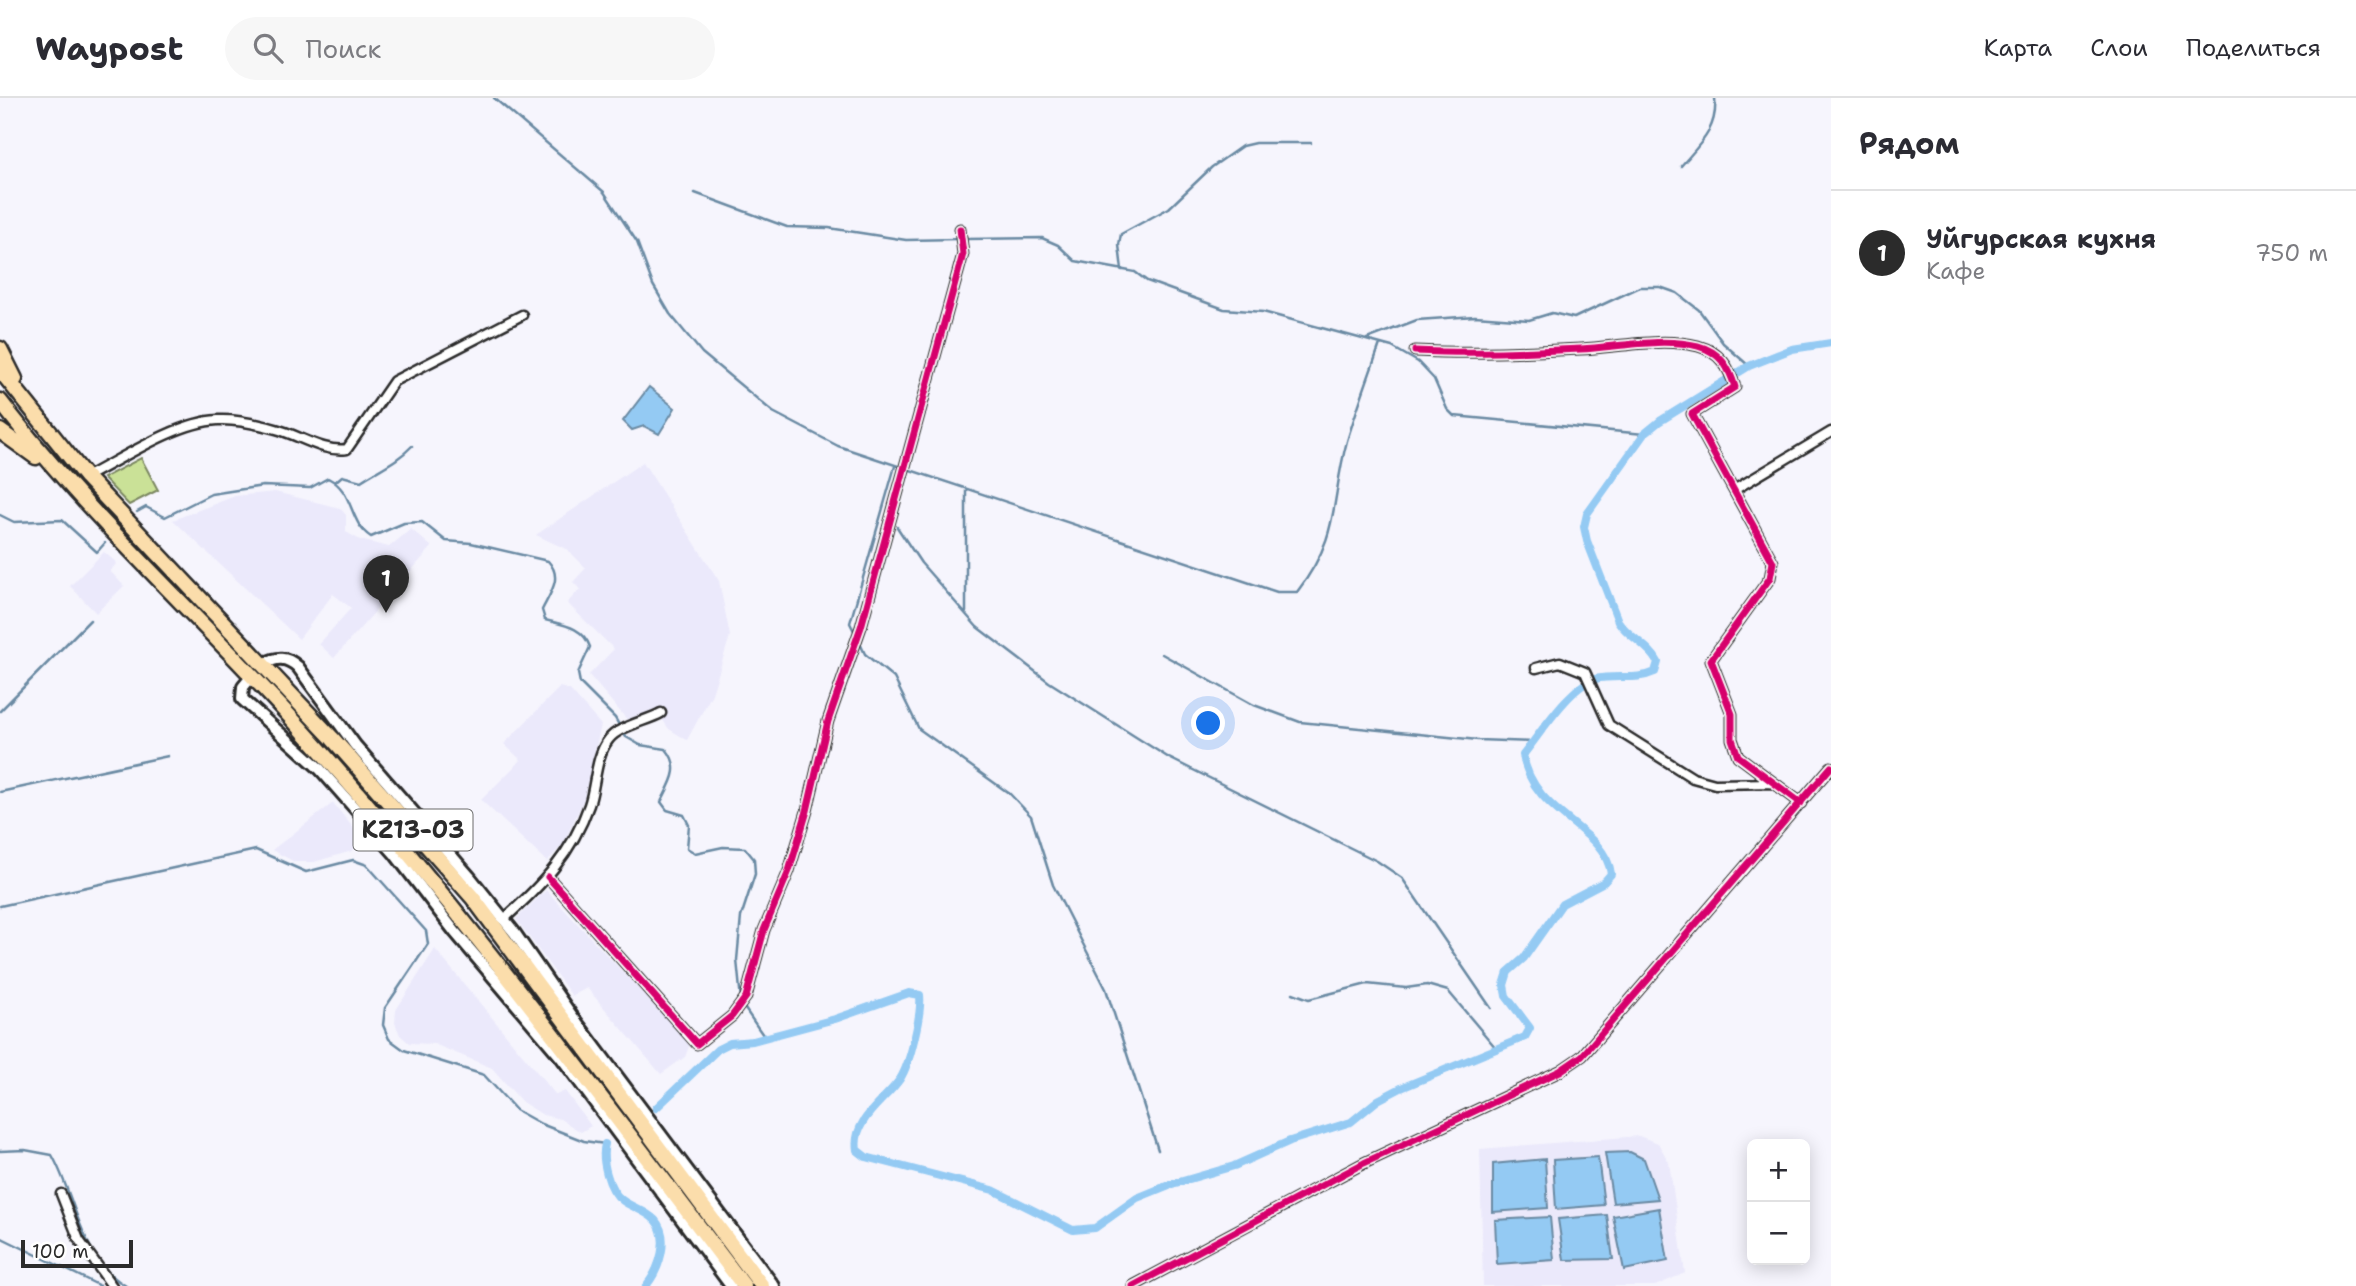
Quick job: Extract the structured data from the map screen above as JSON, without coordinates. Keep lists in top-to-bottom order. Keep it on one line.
{"streets":{"highway":["KZ13-03"]},"scale_bar":"100 m","page":{"header":"Waypost","search":"Поиск","nav":["Карта","Слои","Поделиться"],"heading":"Рядом","list":[{"mark":"1","name":"Уйгурская кухня","note":"Кафе","value":"750 m"}],"pins":"1","map_buttons":["+","−"],"scale":"100 m"}}
